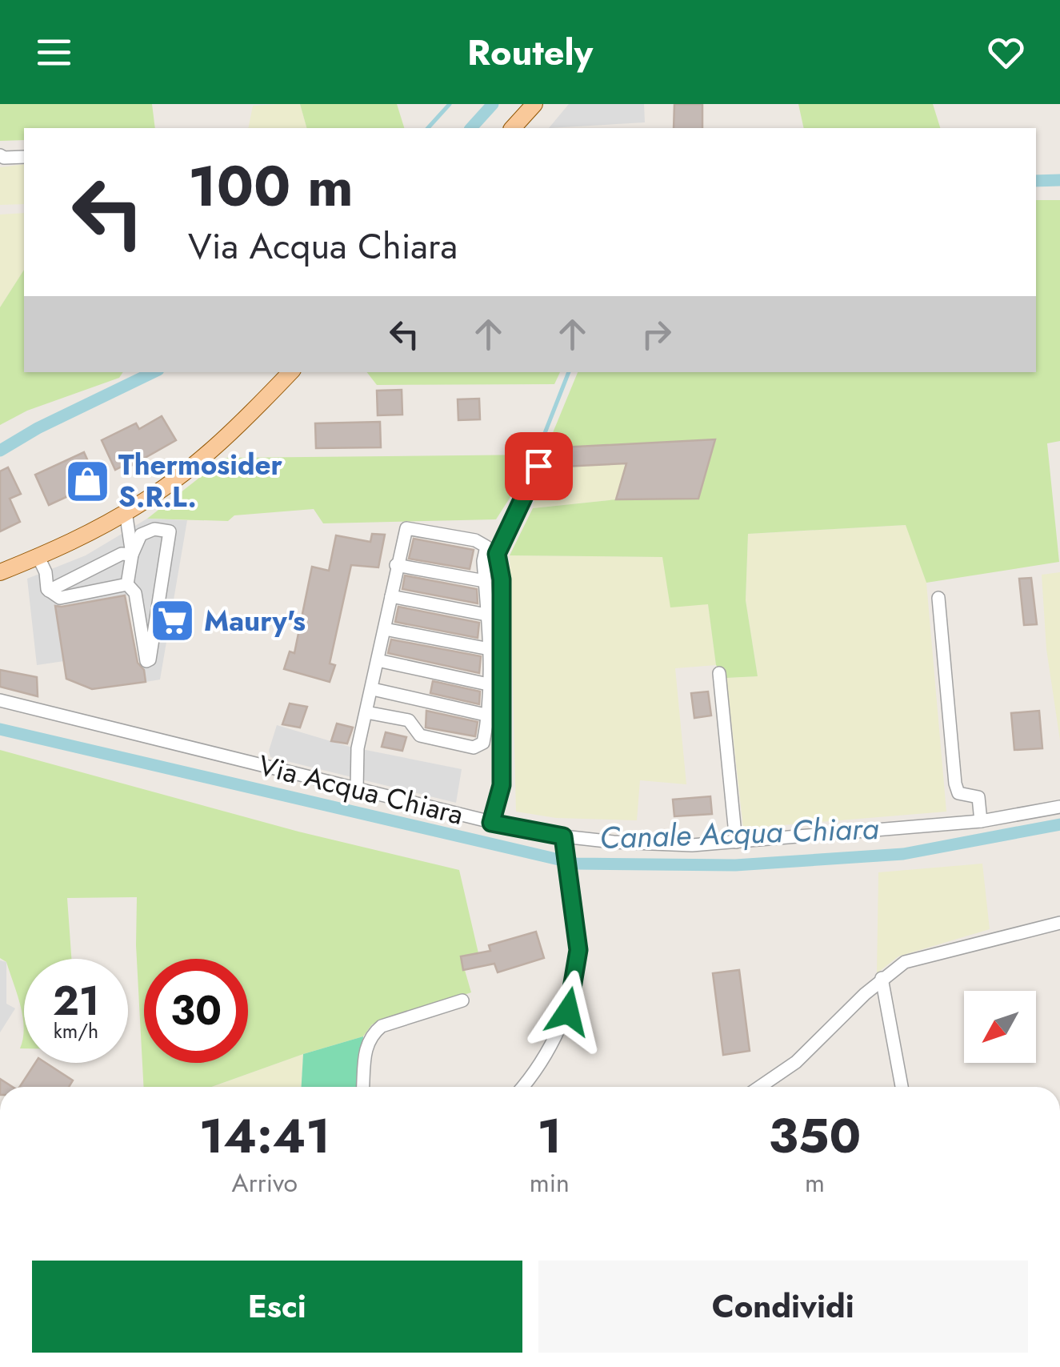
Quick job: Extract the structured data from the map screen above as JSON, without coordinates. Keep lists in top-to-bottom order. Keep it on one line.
{"streets":{"street":["Via Acqua Chiara"]},"water":["Canale Acqua Chiara"],"places":{"shop":["Thermosider S.R.L."],"supermarket":["Maury's"]},"north":"bottom left","page":{"header":"Routely","turn":["100 m","Via Acqua Chiara"],"speed":"21 km/h","limit":"30","eta":["14:41","Arrivo","1","min","350","m"],"buttons":["Esci","Condividi"]}}
